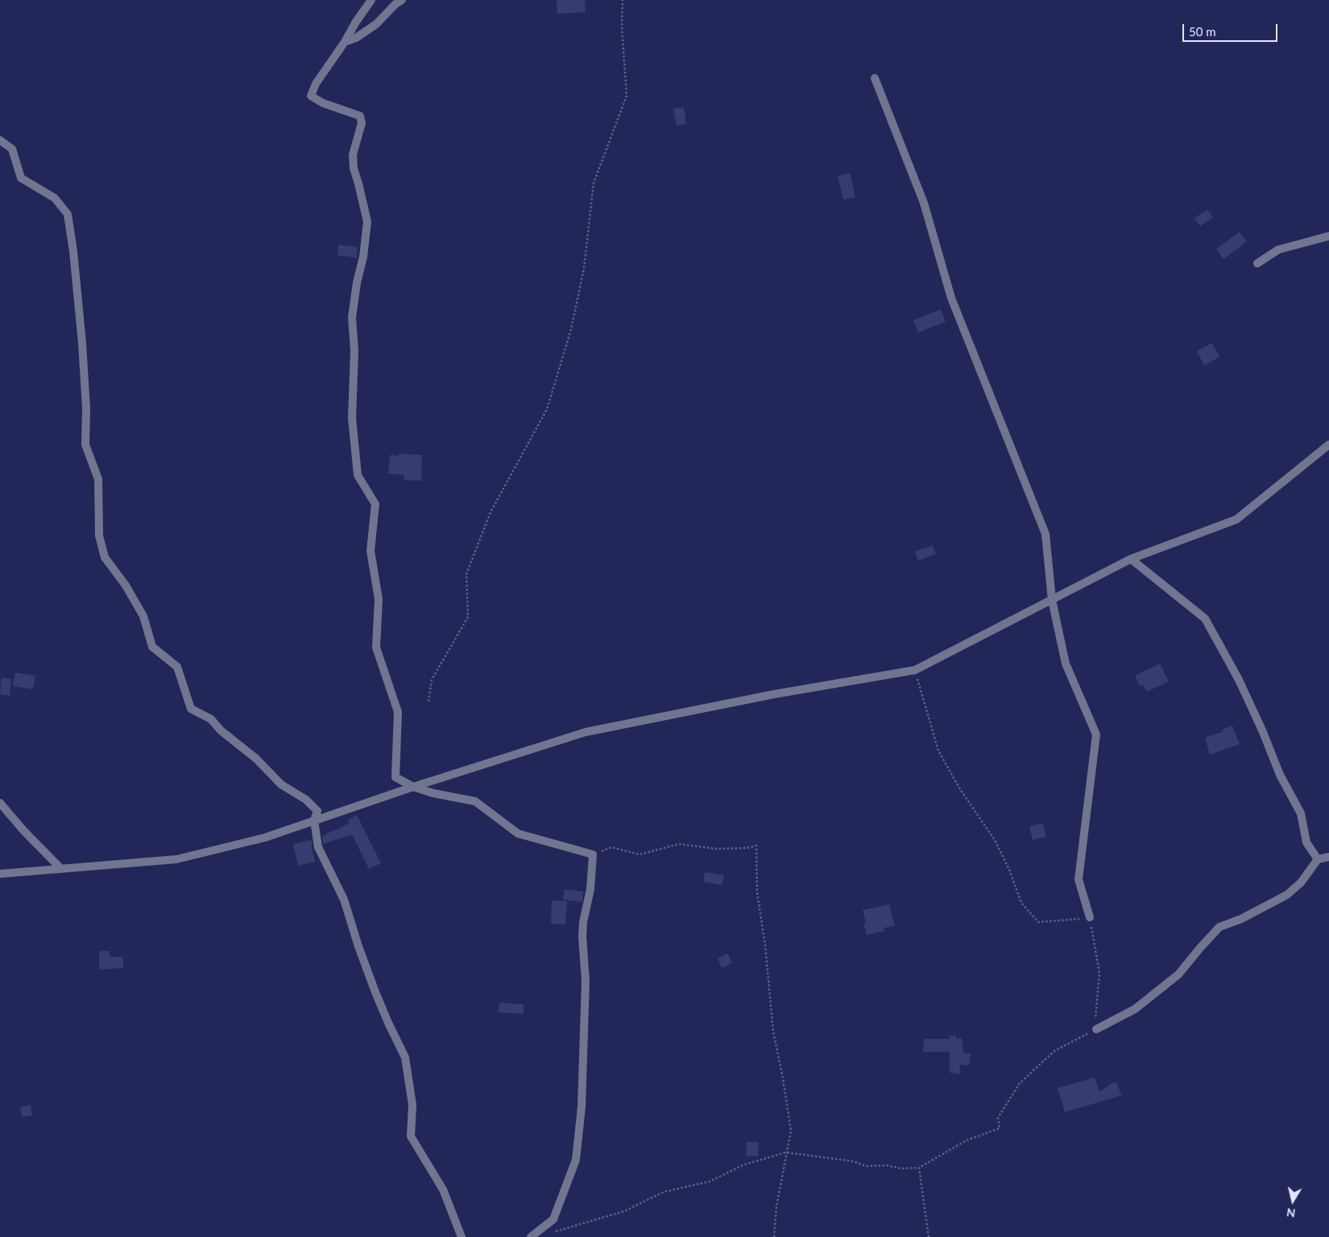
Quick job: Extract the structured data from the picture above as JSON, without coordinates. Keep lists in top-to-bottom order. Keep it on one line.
{"scale_bar":"50 m","north":"bottom"}
